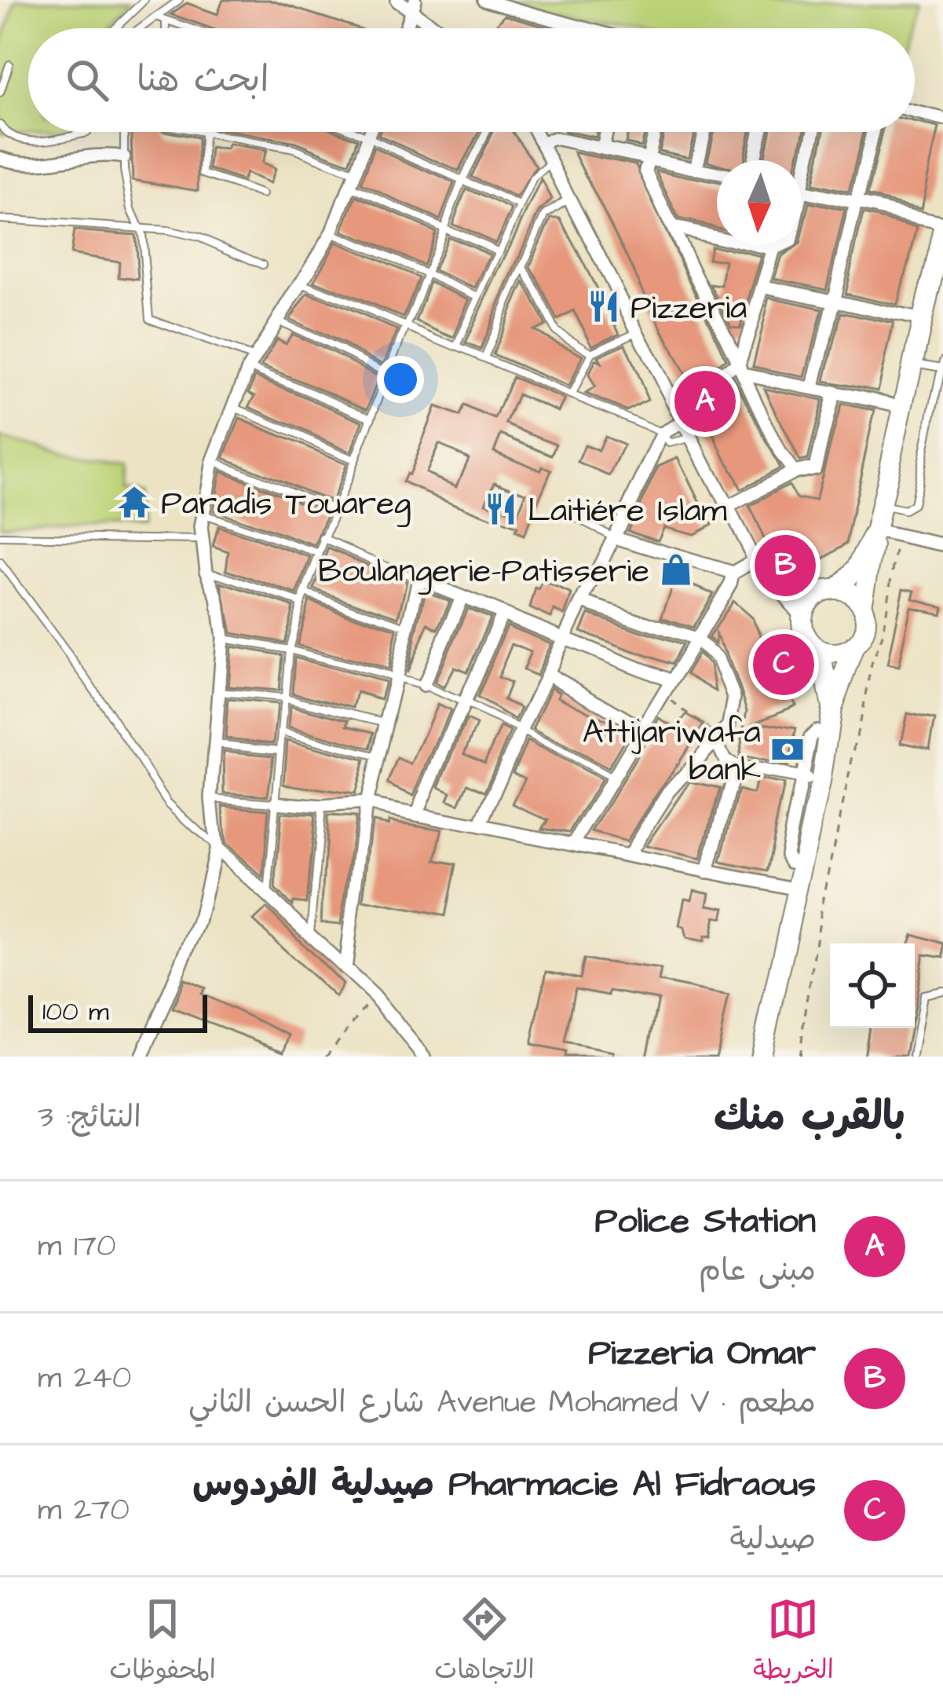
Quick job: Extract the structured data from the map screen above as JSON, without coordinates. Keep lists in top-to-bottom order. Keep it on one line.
{"places":{"restaurant":["Pizzeria","Laitiére Islam"],"temple":["Paradis Touareg"],"shop":["Boulangerie-Patisserie"],"bank":["Attijariwafa bank"]},"scale_bar":"100 m","north":"bottom","page":{"search":"ابحث هنا","pins":["A","B","C"],"scale":"100 m","heading":["بالقرب منك","النتائج: 3"],"list":[{"mark":"A","name":"Police Station","note":"مبنى عام","value":"170 m"},{"mark":"B","name":"Pizzeria Omar","note":"مطعم · Avenue Mohamed V شارع الحسن الثاني","value":"240 m"},{"mark":"C","name":"Pharmacie Al Fidraous صيدلية الفردوس","note":"صيدلية","value":"270 m"}],"nav":["الخريطة","الاتجاهات","المحفوظات"]}}
